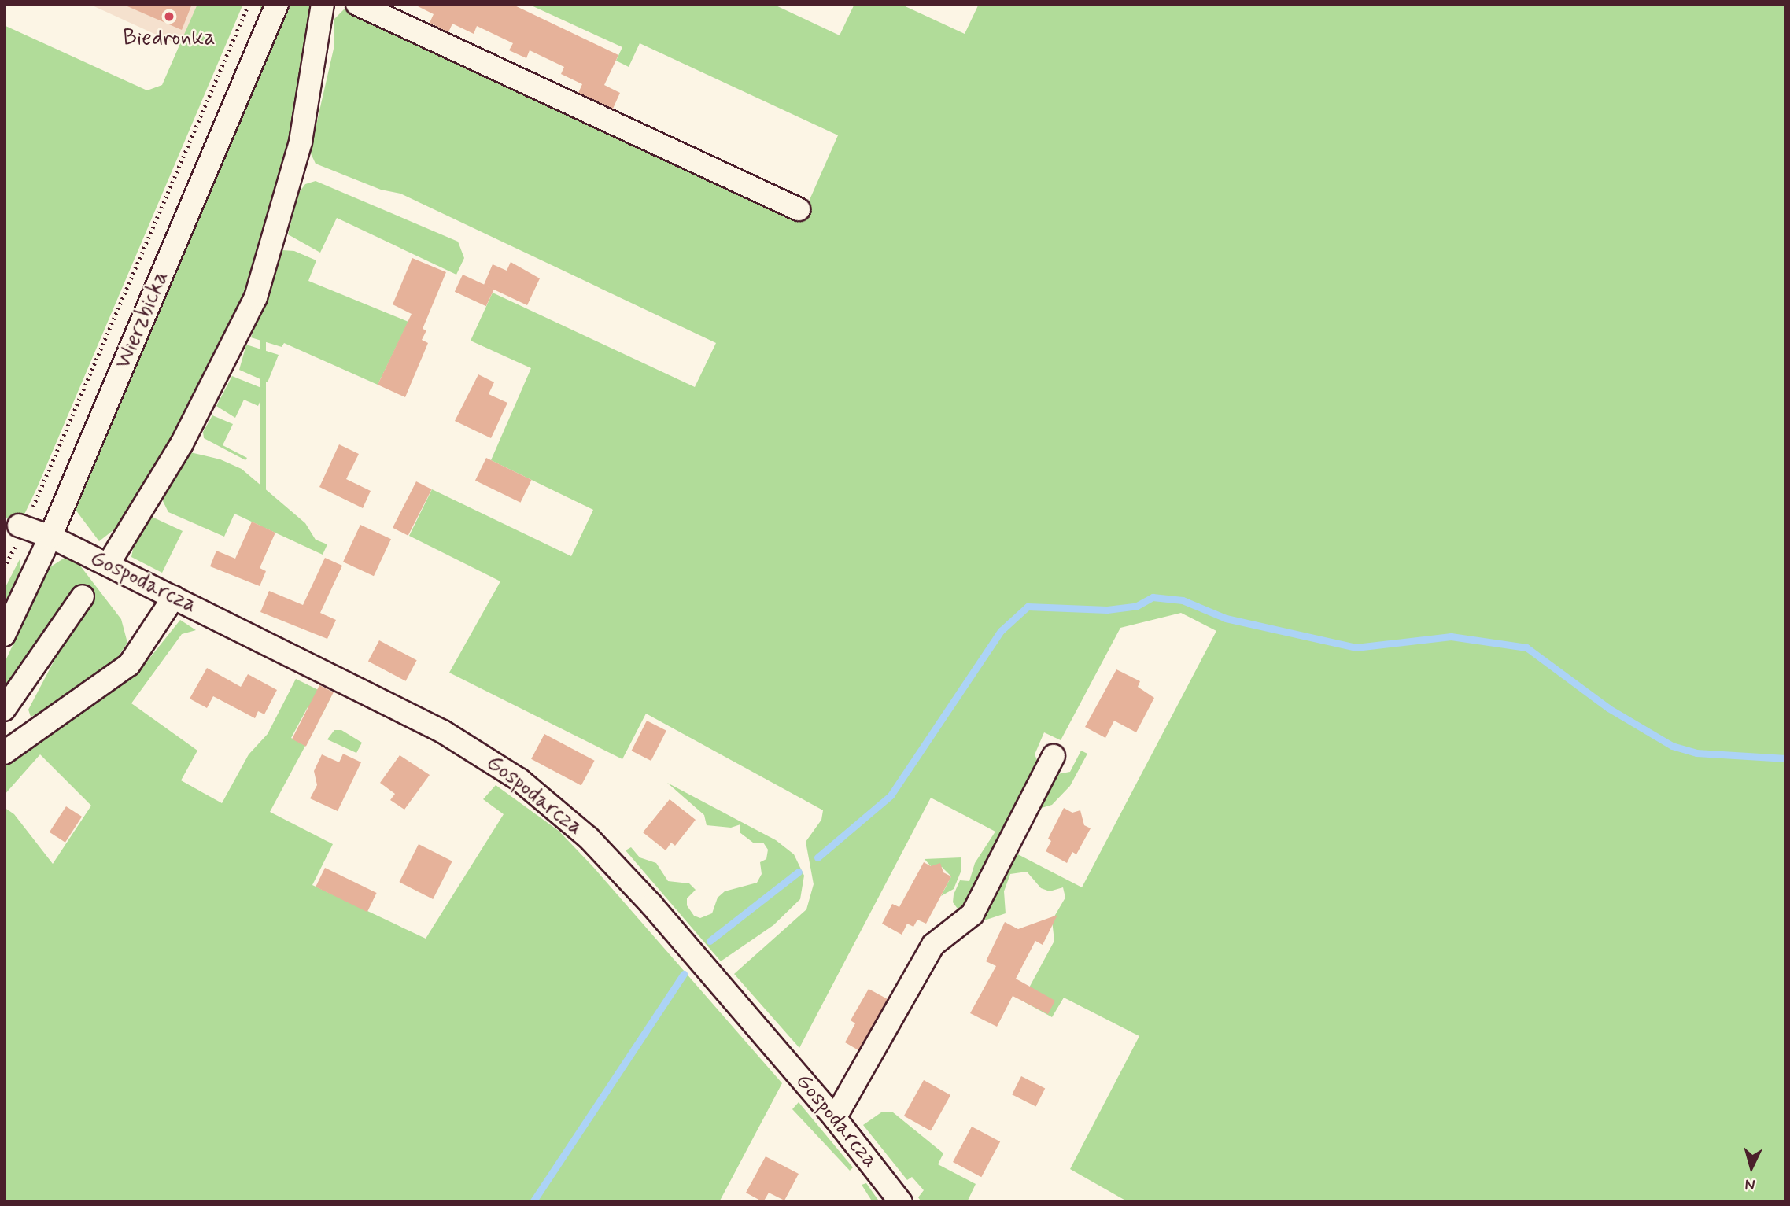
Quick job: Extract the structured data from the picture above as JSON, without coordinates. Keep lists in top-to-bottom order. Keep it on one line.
{"streets":{"street":["Wierzbicka","Gospodarcza"]},"crossings":[["Wierzbicka","Gospodarcza"]],"places":["Biedronka"],"north":"bottom"}
